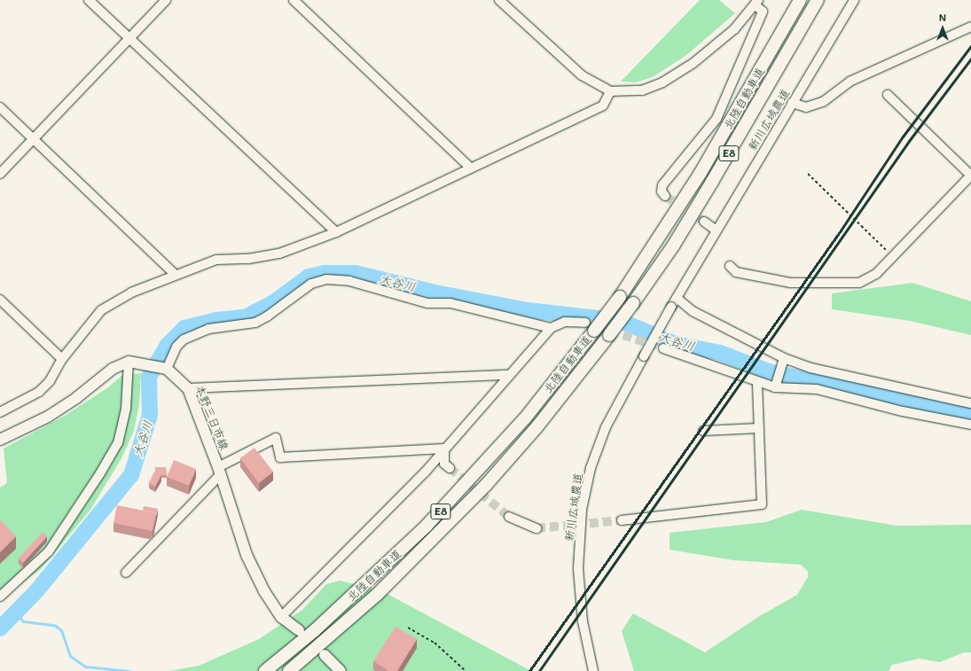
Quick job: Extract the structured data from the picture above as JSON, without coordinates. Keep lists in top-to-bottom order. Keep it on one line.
{"streets":{"highway":["北陸自動車道","E8"],"main road":["本野三日市線"],"street":["新川広域農道"]},"water":["大谷川"],"north":"top"}
